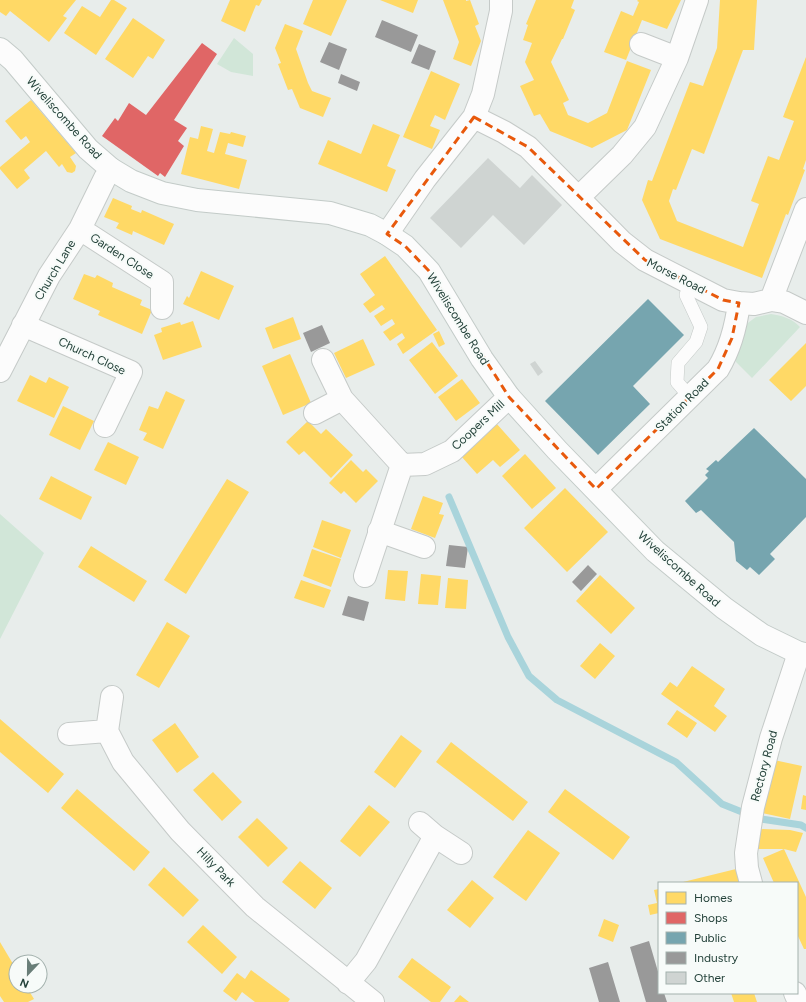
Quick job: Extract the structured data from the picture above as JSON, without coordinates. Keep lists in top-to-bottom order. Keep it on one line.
{"streets":{"street":["Wiveliscombe Road","Garden Close","Church Lane","Morse Road","Church Close","Station Road","Coopers Mill","Rectory Road","Hilly Park"]},"crossings":[["Wiveliscombe Road","Church Lane"],["Wiveliscombe Road","Station Road"],["Wiveliscombe Road","Coopers Mill"],["Wiveliscombe Road","Rectory Road"],["Garden Close","Church Lane"],["Church Lane","Church Close"],["Morse Road","Station Road"]],"legend":["Homes","Shops","Public","Industry","Other"],"north":"bottom"}
